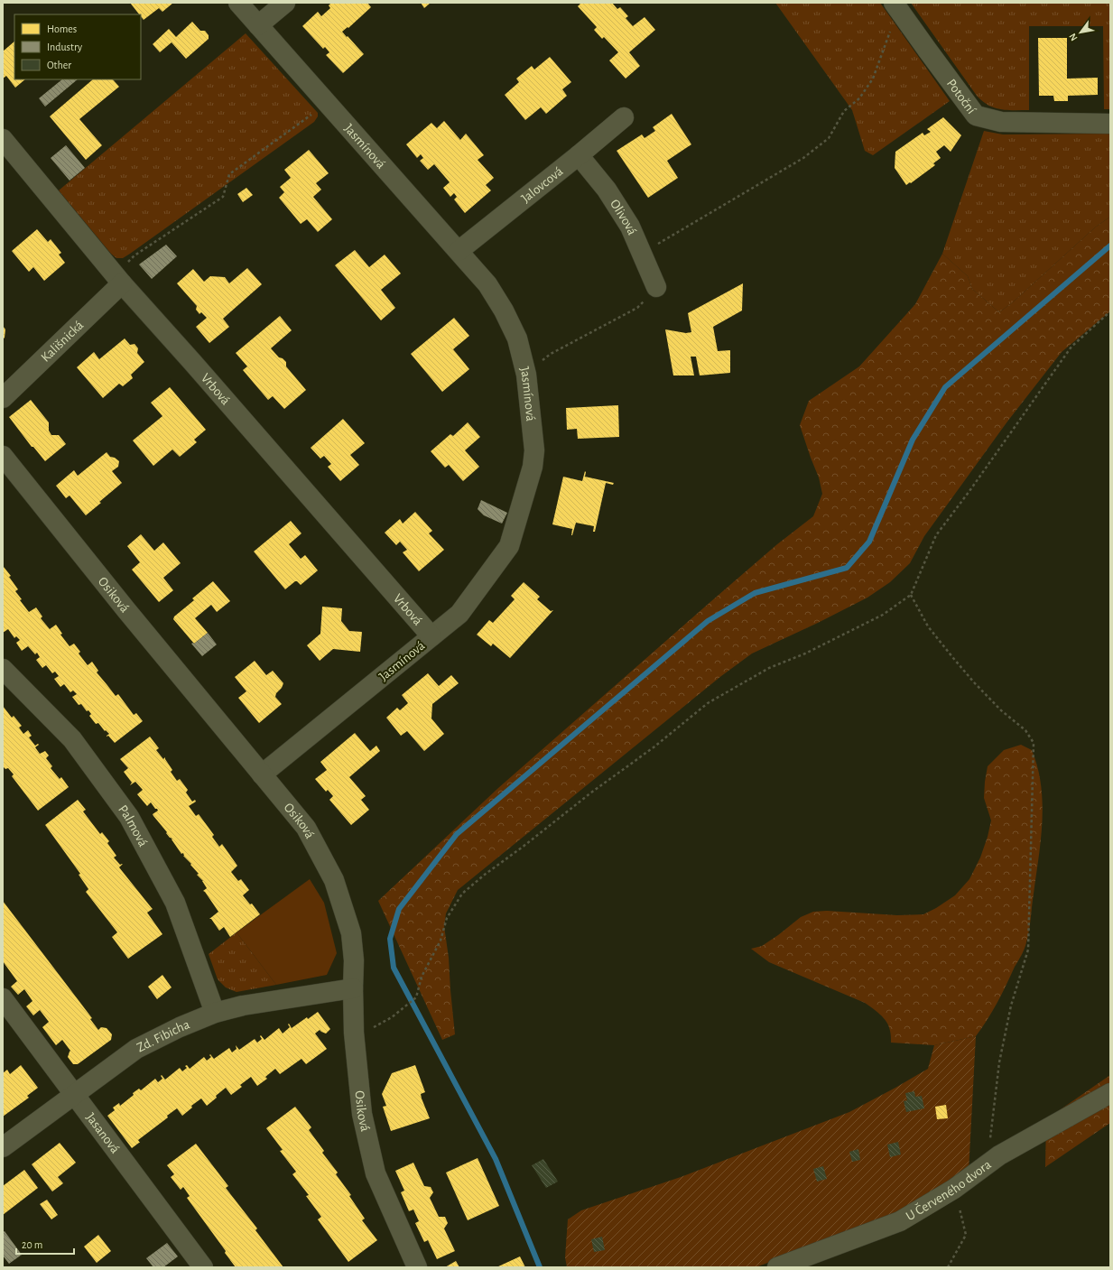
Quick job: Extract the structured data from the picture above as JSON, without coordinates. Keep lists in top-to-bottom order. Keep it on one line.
{"streets":{"street":["Potoční","Jasmínová","Jalovcová","Olivová","Kališnická","Vrbová","Osiková","Palmová","Zd. Fibicha","Jasanová","U Červeného dvora"]},"crossings":[["Jasmínová","Jalovcová"],["Jasmínová","Vrbová"],["Jasmínová","Osiková"],["Jalovcová","Olivová"],["Kališnická","Vrbová"],["Osiková","Zd. Fibicha"],["Palmová","Zd. Fibicha"],["Zd. Fibicha","Jasanová"]],"legend":["Homes","Industry","Other"],"scale_bar":"20 m","north":"bottom left"}
